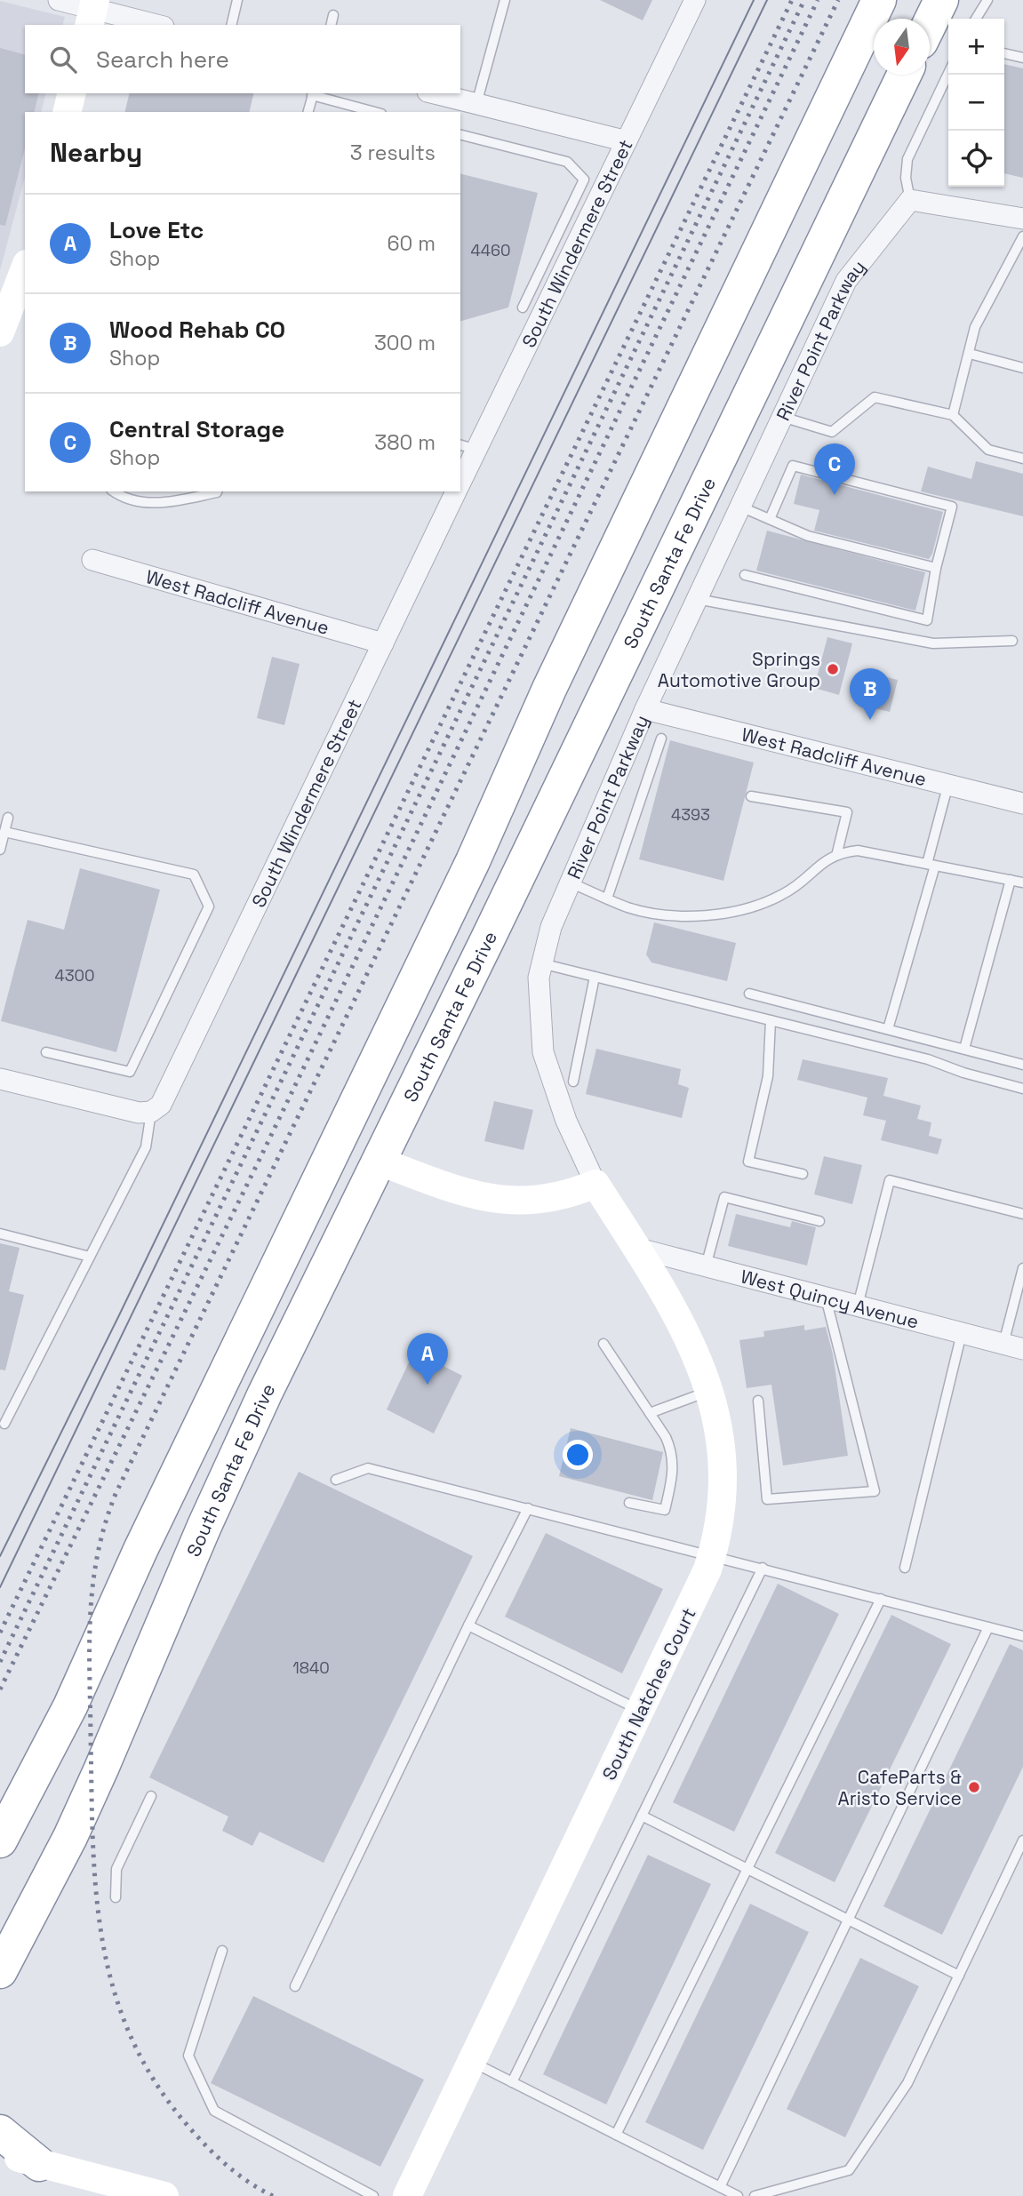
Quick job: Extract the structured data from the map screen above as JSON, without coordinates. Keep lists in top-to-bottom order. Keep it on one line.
{"streets":{"highway":["South Santa Fe Drive"],"street":["South Windermere Street","River Point Parkway","West Radcliff Avenue","West Quincy Avenue","South Natches Court"]},"crossings":[["South Windermere Street","West Radcliff Avenue"],["River Point Parkway","West Radcliff Avenue"],["River Point Parkway","South Natches Court"],["West Quincy Avenue","South Natches Court"]],"places":["Springs Automotive Group","CafeParts & Aristo Service"],"house_numbers":["4460","4393","4300","1840"],"north":"bottom","page":{"map_buttons":["+","−"],"search":"Search here","heading":["Nearby","3 results"],"list":[{"mark":"A","name":"Love Etc","note":"Shop","value":"60 m"},{"mark":"B","name":"Wood Rehab CO","note":"Shop","value":"300 m"},{"mark":"C","name":"Central Storage","note":"Shop","value":"380 m"}],"pins":["C","B","A"]}}
